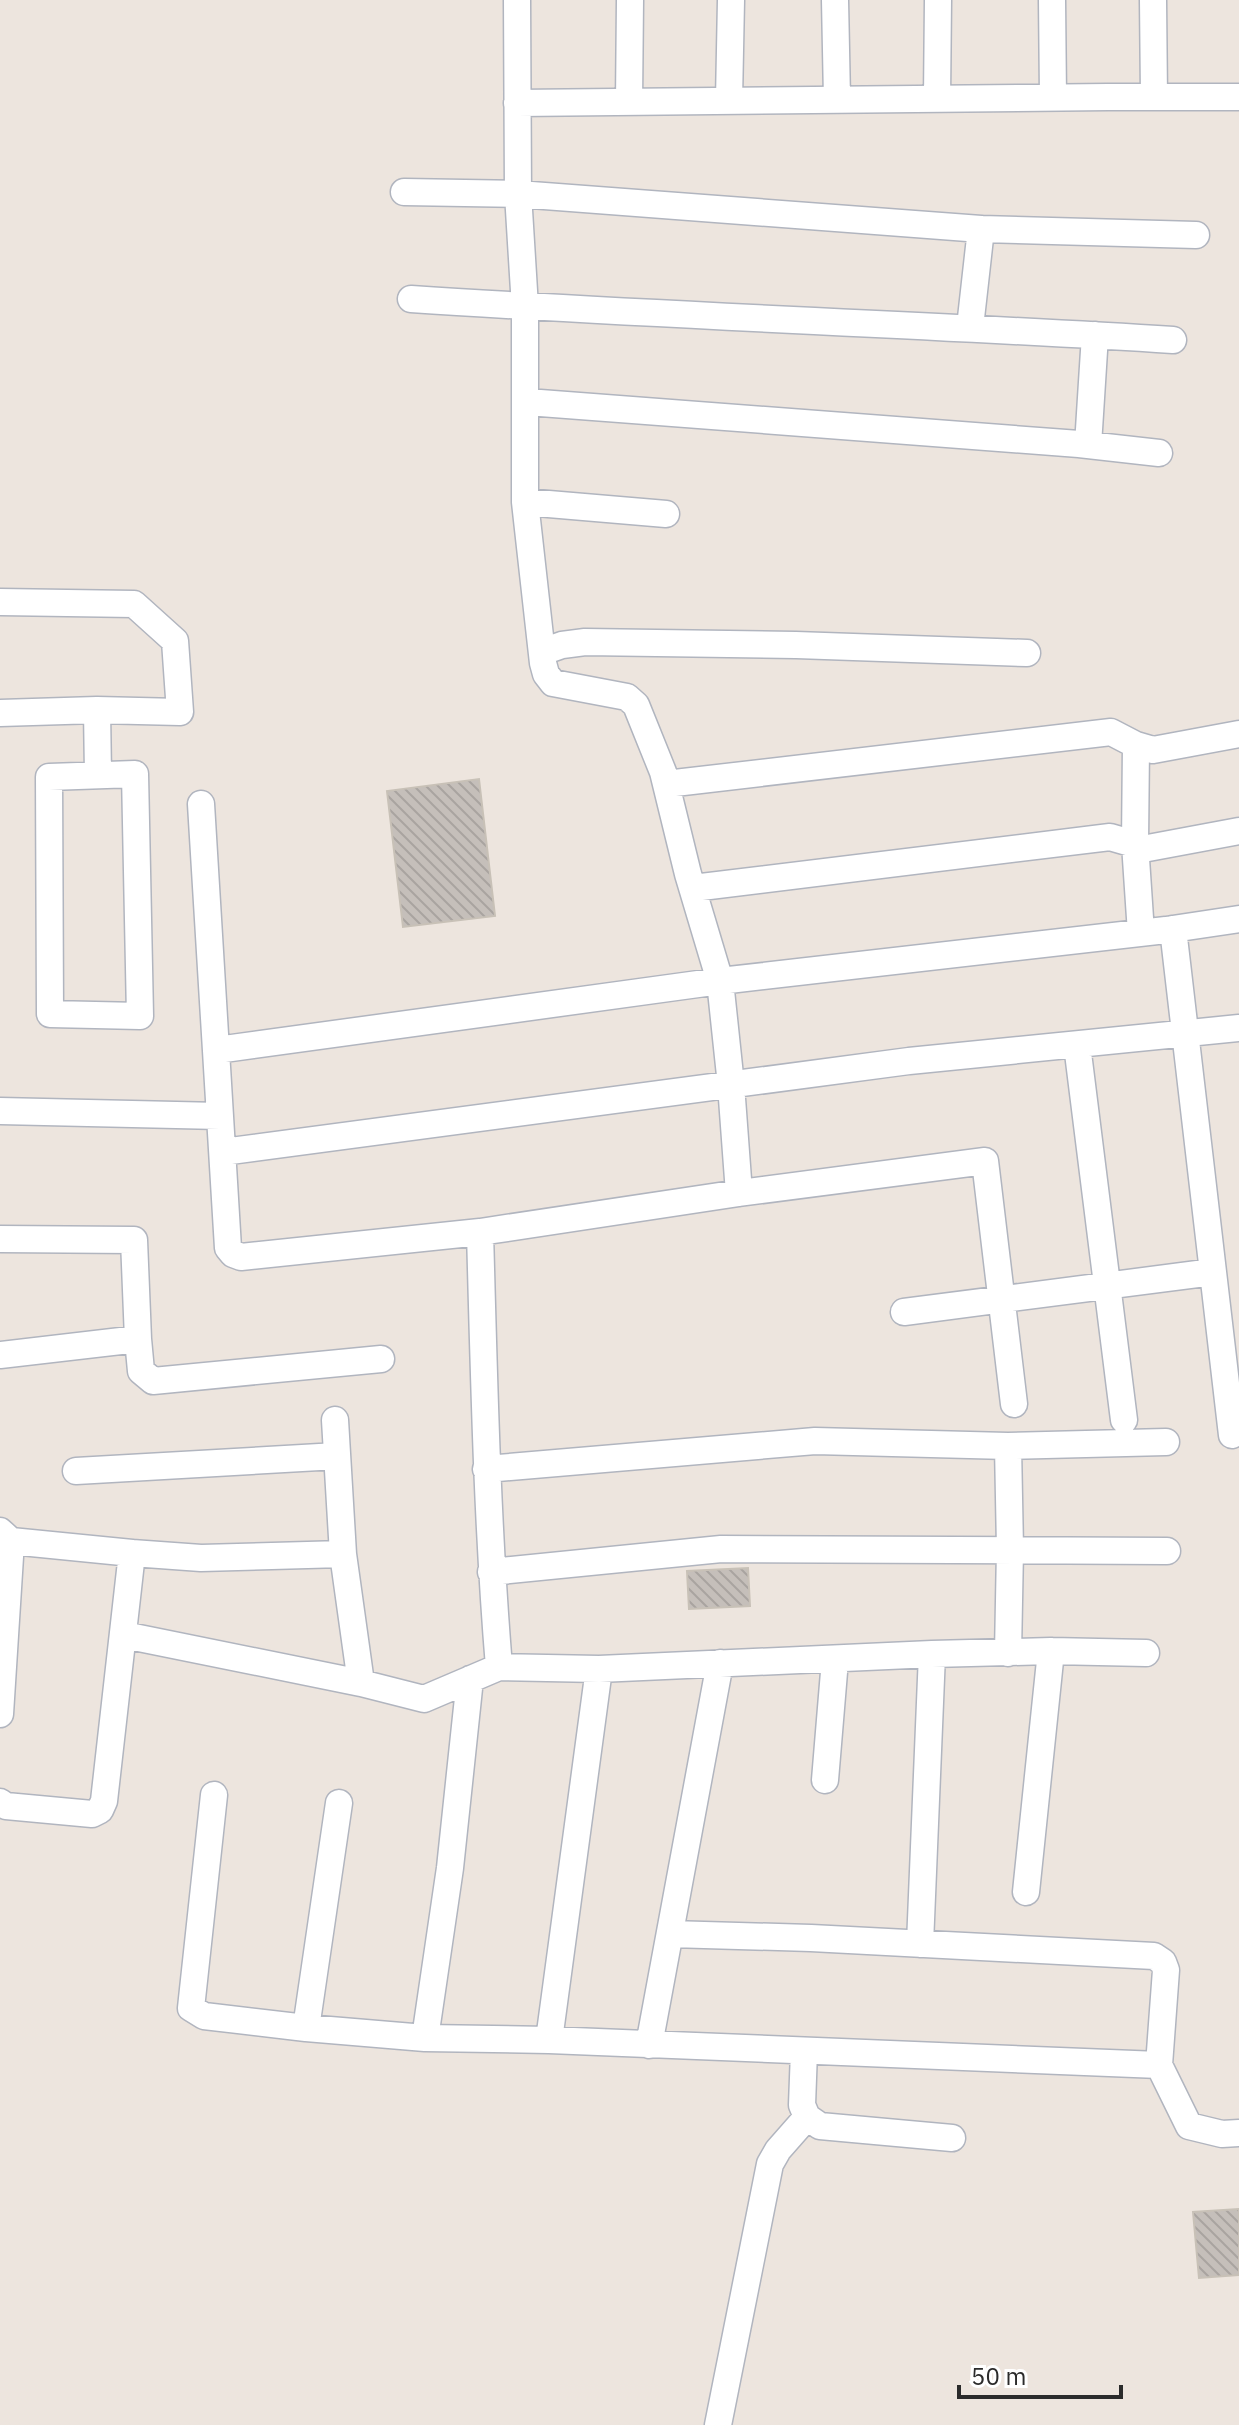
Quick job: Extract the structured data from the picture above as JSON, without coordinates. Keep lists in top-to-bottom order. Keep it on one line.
{"scale_bar":"50 m"}
